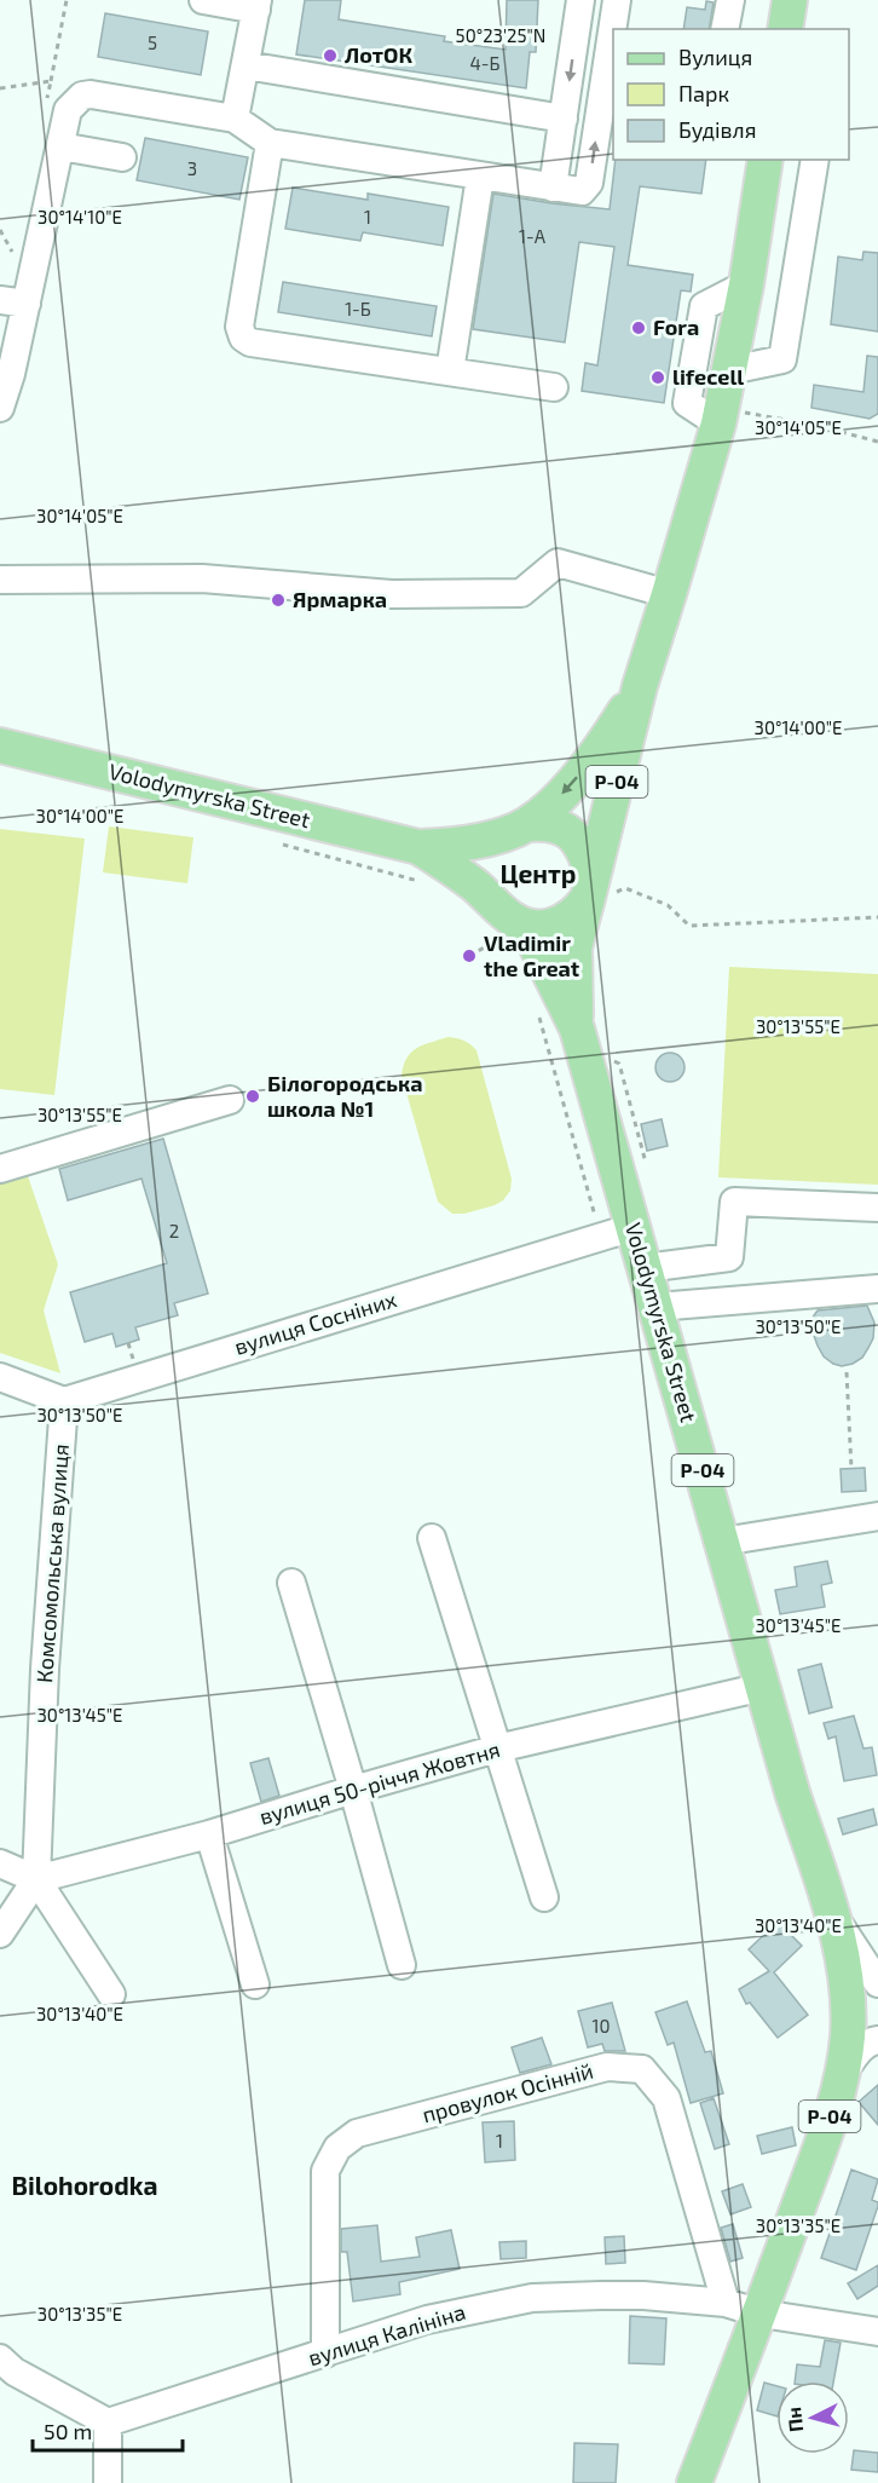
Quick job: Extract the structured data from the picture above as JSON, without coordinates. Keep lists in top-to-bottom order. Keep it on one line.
{"streets":{"main road":["Р-04","Volodymyrska Street"],"street":["вулиця Сосніних","Комсомольська вулиця","вулиця 50-річчя Жовтня","провулок Осінній","вулиця Калініна"]},"crossings":[["Р-04","Volodymyrska Street"],["Р-04","вулиця Калініна"],["Volodymyrska Street","вулиця Сосніних"],["Volodymyrska Street","вулиця 50-річчя Жовтня"],["вулиця Сосніних","Комсомольська вулиця"],["Комсомольська вулиця","вулиця 50-річчя Жовтня"],["провулок Осінній","вулиця Калініна"]],"districts":["Центр","Bilohorodka"],"places":["ЛотОК","Fora","lifecell","Ярмарка","Vladimir the Great","Білогородська школа №1"],"house_numbers":["5","4-Б","3","1","1-А","1-Б","2","10","1"],"legend":["Вулиця","Парк","Будівля"],"scale_bar":"50 m","north":"left","coordinates":["50°23'25\"N","30°14'10\"E","30°14'05\"E","30°14'00\"E","30°13'55\"E","30°13'50\"E","30°13'45\"E","30°13'40\"E","30°13'35\"E"]}
